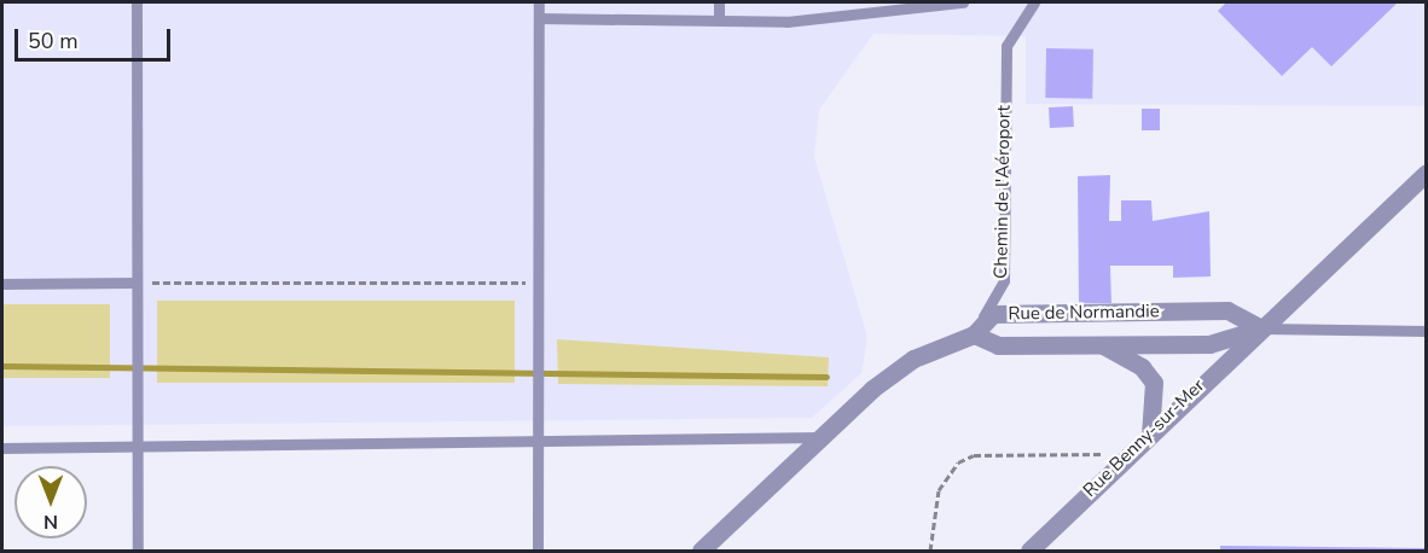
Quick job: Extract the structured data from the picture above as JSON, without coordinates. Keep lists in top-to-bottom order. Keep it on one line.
{"streets":{"street":["Rue de Normandie","Rue Benny-sur-Mer"],"lane":["Chemin de l'Aéroport"]},"crossings":[["Chemin de l'Aéroport","Rue de Normandie"],["Rue de Normandie","Rue Benny-sur-Mer"]],"scale_bar":"50 m","north":"bottom"}
